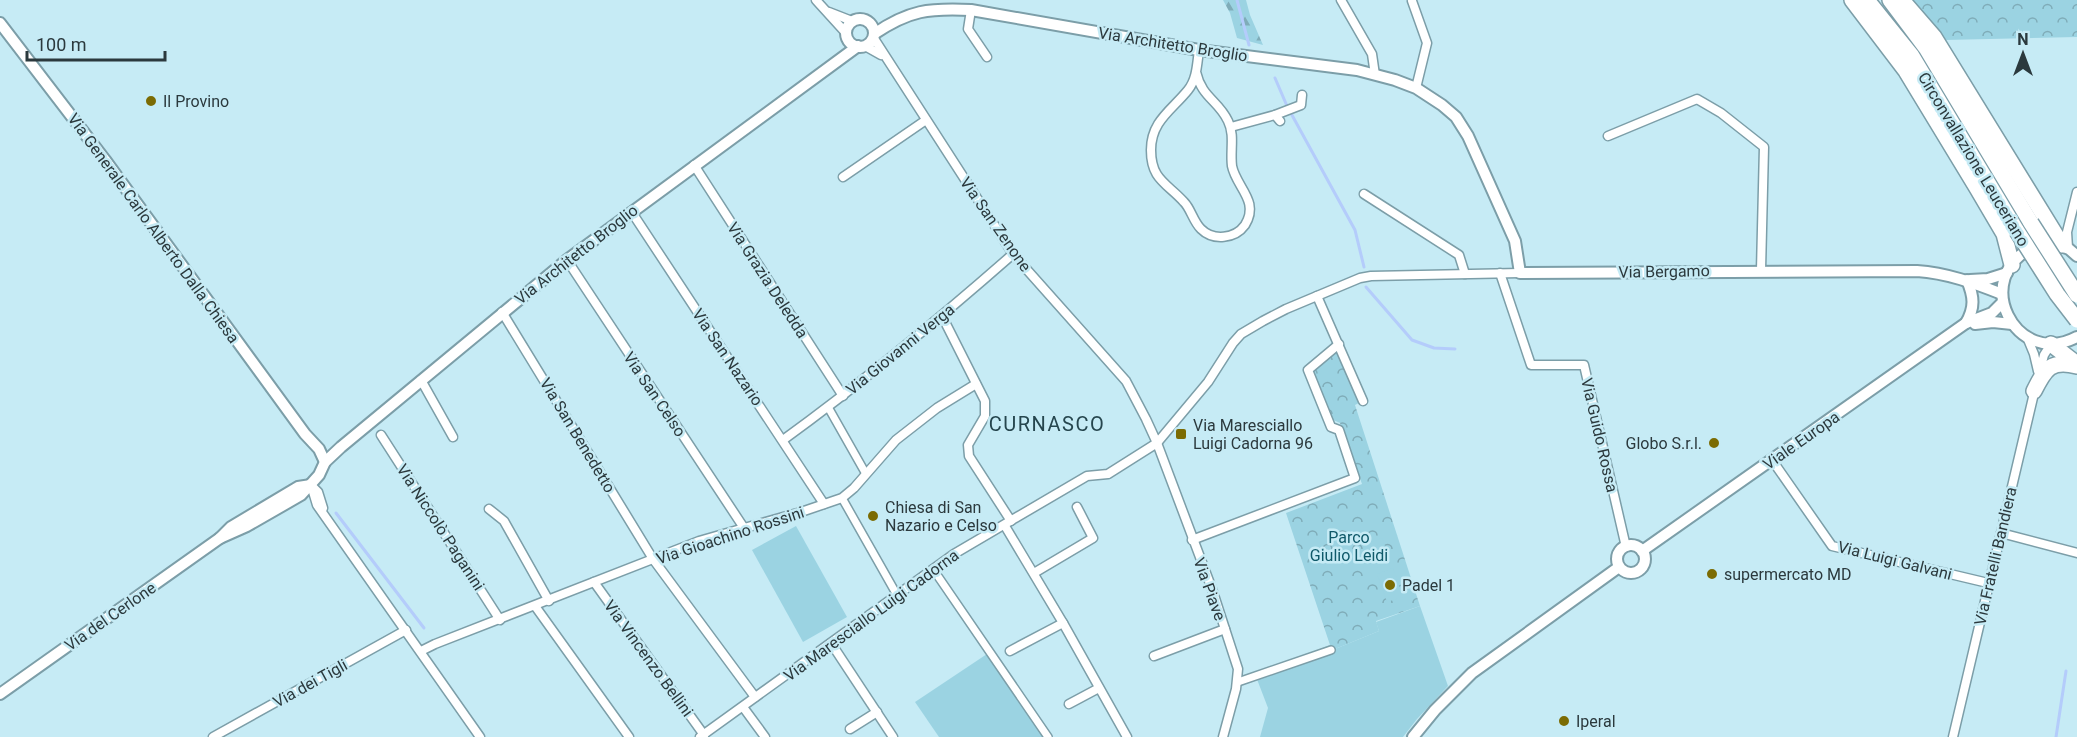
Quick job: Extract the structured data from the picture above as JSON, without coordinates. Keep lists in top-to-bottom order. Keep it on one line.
{"streets":{"highway":["Circonvallazione Leuceriano"],"street":["Via Architetto Broglio","Via San Zenone","Via Generale Carlo Alberto Dalla Chiesa","Via Bergamo","Via Grazia Deledda","Via Giovanni Verga","Via San Nazario","Via San Celso","Via San Benedetto","Via Guido Rossa","Viale Europa","Via Niccolò Paganini","Via Gioachino Rossini","Via Fratelli Bandiera","Via Luigi Galvani","Via Piave","Via Maresciallo Luigi Cadorna","Via del Cerlone","Via Vincenzo Bellini","Via dei Tigli"]},"crossings":[["Via Architetto Broglio","Via San Zenone"],["Via Architetto Broglio","Via Generale Carlo Alberto Dalla Chiesa"],["Via Architetto Broglio","Via Bergamo"],["Via Architetto Broglio","Via Grazia Deledda"],["Via Architetto Broglio","Via San Nazario"],["Via Architetto Broglio","Via San Celso"],["Via Architetto Broglio","Via San Benedetto"],["Via San Zenone","Via Giovanni Verga"],["Via San Zenone","Via Piave"],["Via San Zenone","Via Maresciallo Luigi Cadorna"],["Via Bergamo","Via Guido Rossa"],["Via Bergamo","Viale Europa"],["Via Bergamo","Via Maresciallo Luigi Cadorna"],["Via Grazia Deledda","Via Giovanni Verga"],["Via Giovanni Verga","Via San Nazario"],["Via San Nazario","Via Gioachino Rossini"],["Via San Celso","Via Gioachino Rossini"],["Via San Benedetto","Via Gioachino Rossini"],["Via San Benedetto","Via Maresciallo Luigi Cadorna"],["Via Guido Rossa","Viale Europa"],["Viale Europa","Via Luigi Galvani"],["Via Niccolò Paganini","Via Gioachino Rossini"],["Via Gioachino Rossini","Via Vincenzo Bellini"],["Via Fratelli Bandiera","Via Luigi Galvani"],["Via Piave","Via Maresciallo Luigi Cadorna"],["Via Maresciallo Luigi Cadorna","Via Vincenzo Bellini"]],"districts":["CURNASCO"],"parks":["Parco Giulio Leidi"],"places":{"other":["Il Provino","Globo S.r.l.","Chiesa di San Nazario e Celso","supermercato MD","Padel 1","Iperal"],"transit":["Via Maresciallo Luigi Cadorna 96"]},"scale_bar":"100 m","north":"top"}
